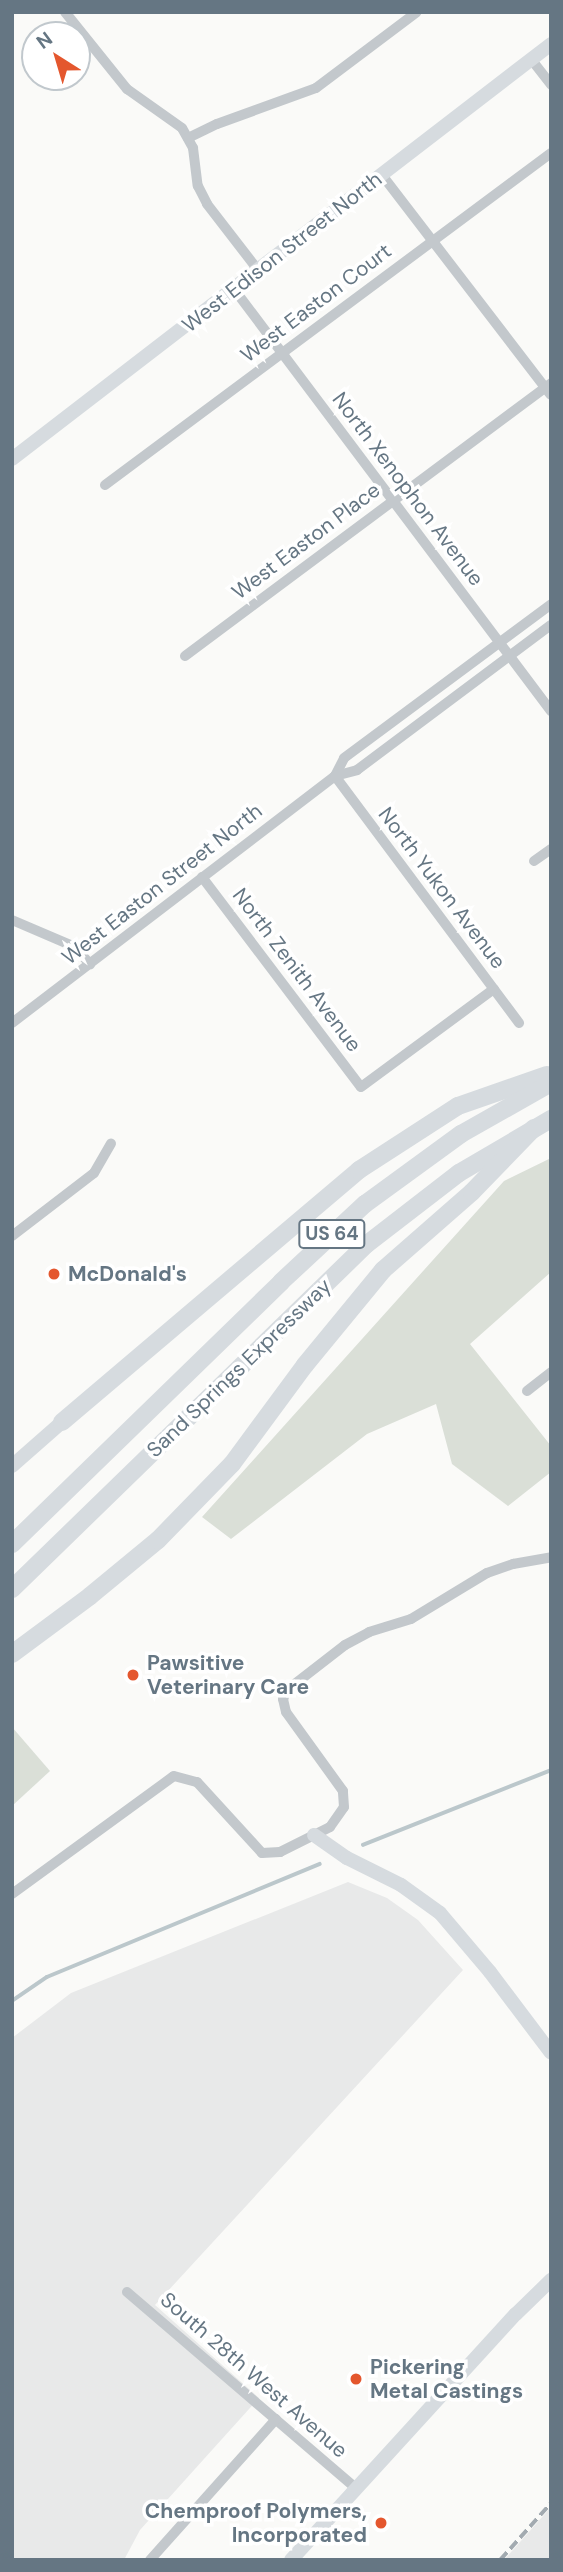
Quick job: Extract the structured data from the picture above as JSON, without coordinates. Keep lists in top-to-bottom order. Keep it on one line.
{"streets":{"highway":["US 64","Sand Springs Expressway"],"main road":["West Edison Street North"],"street":["West Easton Court","North Xenophon Avenue","West Easton Place","West Easton Street North","North Yukon Avenue","North Zenith Avenue","South 28th West Avenue"]},"crossings":[["West Edison Street North","North Xenophon Avenue"],["West Easton Court","North Xenophon Avenue"],["North Xenophon Avenue","West Easton Place"],["North Xenophon Avenue","West Easton Street North"],["West Easton Street North","North Yukon Avenue"],["West Easton Street North","North Zenith Avenue"],["North Yukon Avenue","North Zenith Avenue"]],"places":["McDonald's","Pawsitive Veterinary Care","Pickering Metal Castings","Chemproof Polymers, Incorporated"],"north":"top left"}
